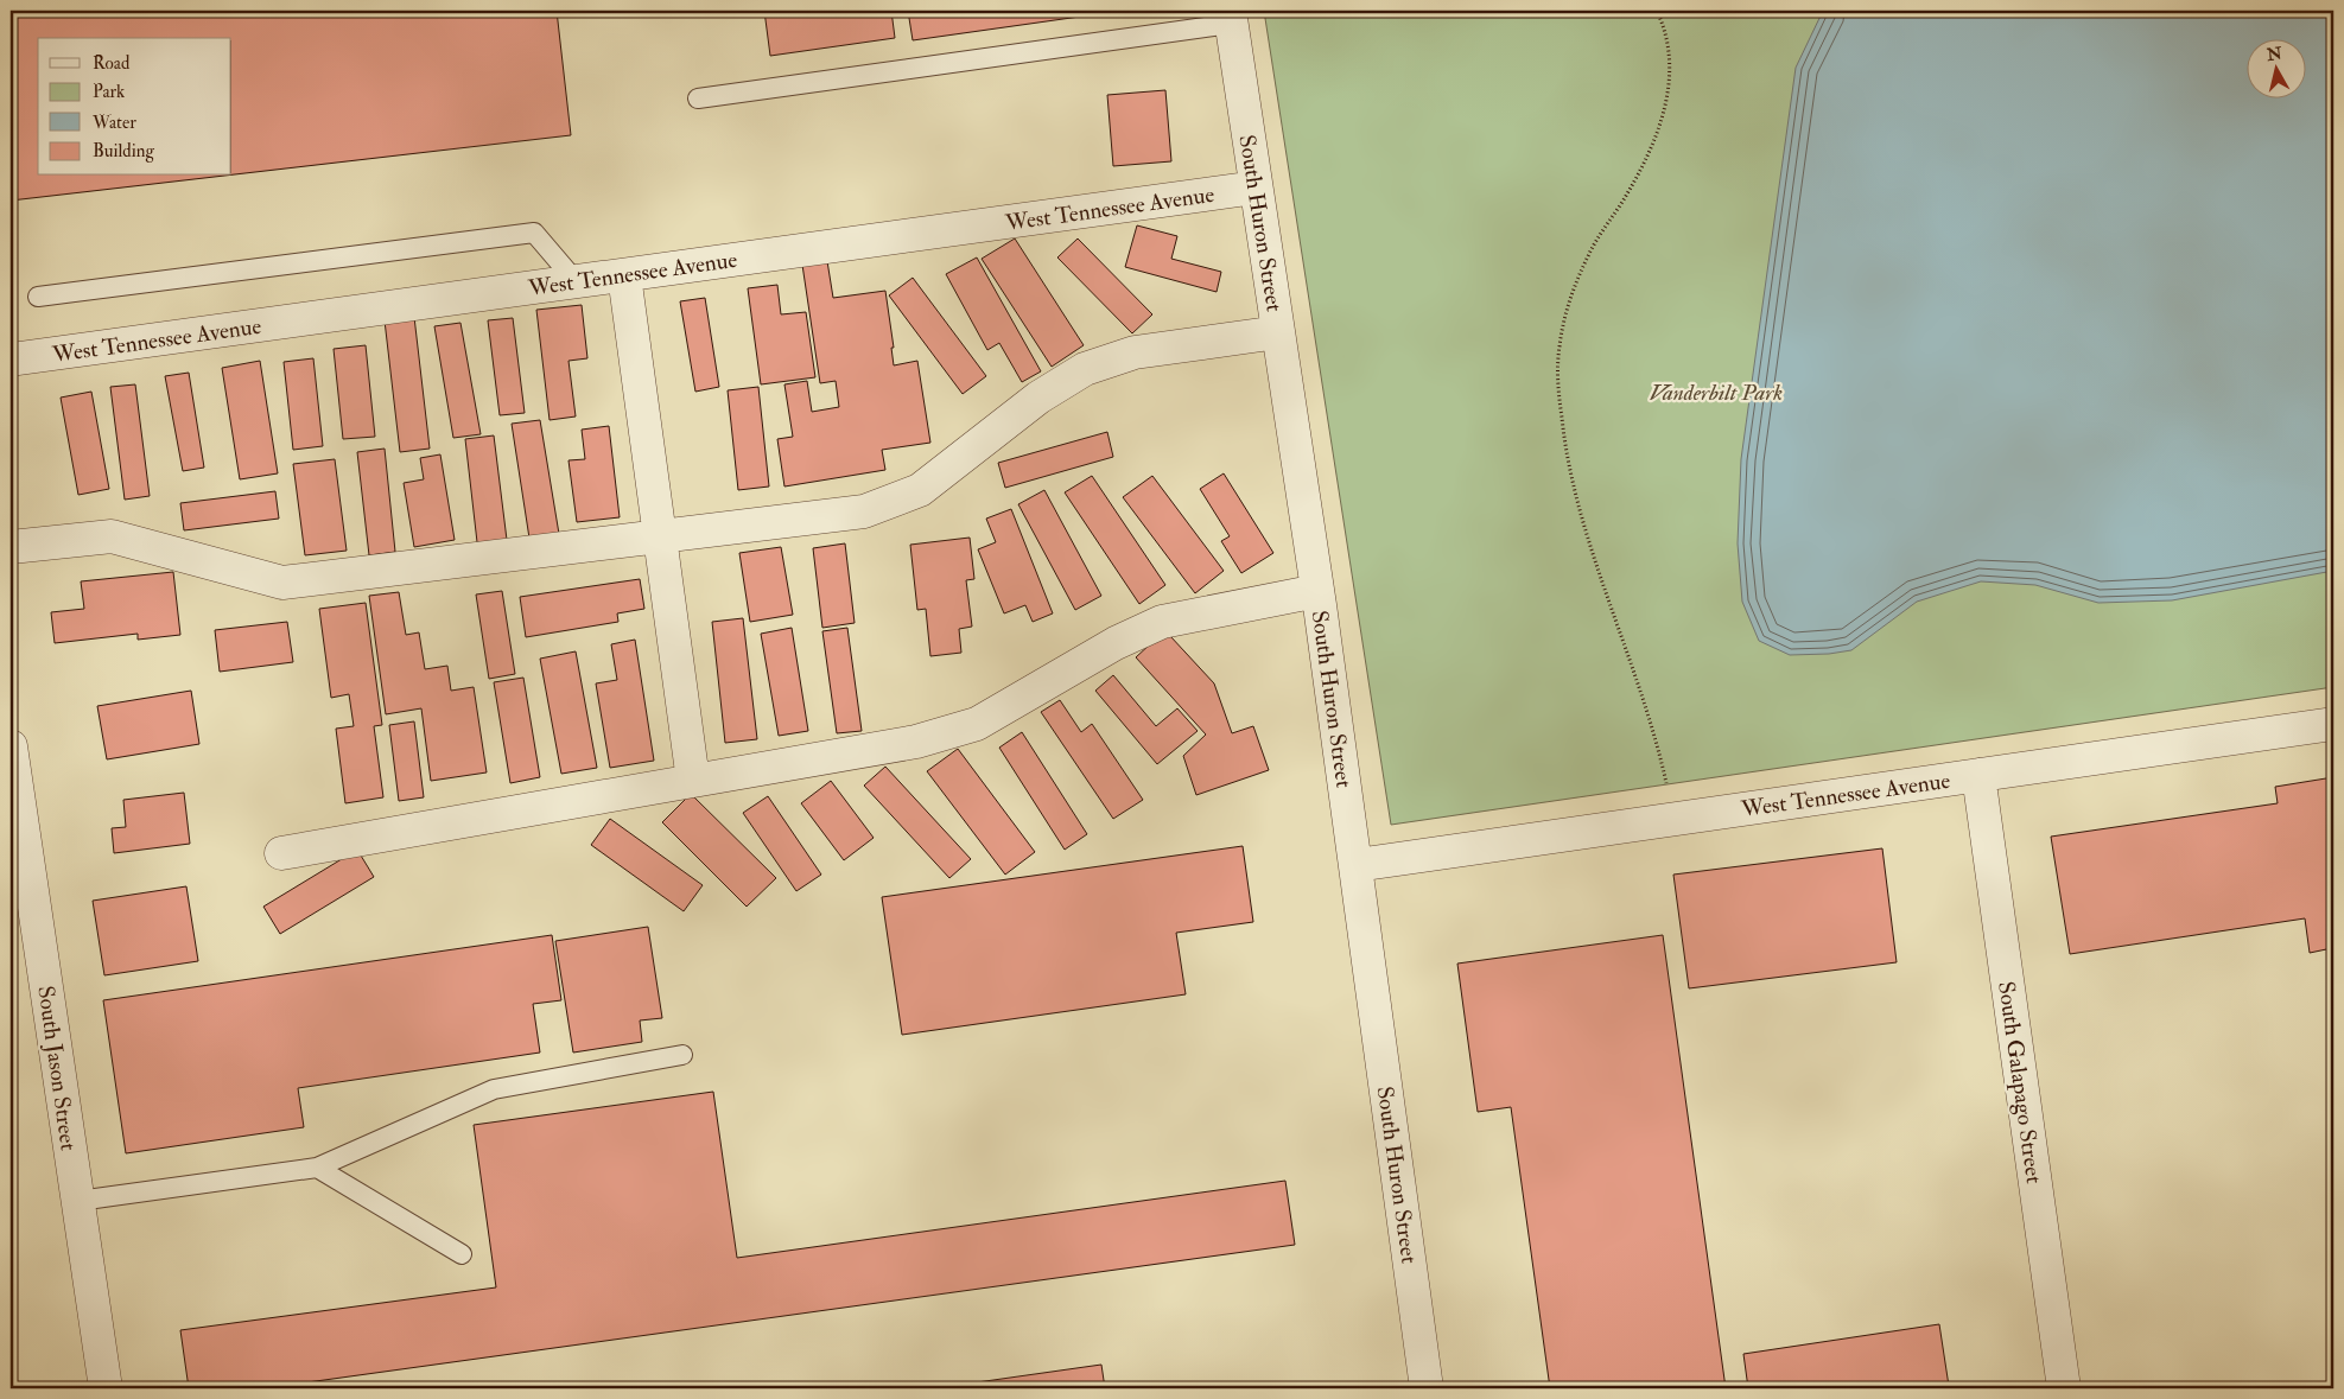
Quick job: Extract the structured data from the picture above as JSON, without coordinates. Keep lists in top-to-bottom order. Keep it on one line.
{"streets":{"street":["West Tennessee Avenue","South Huron Street","South Jason Street","South Galapago Street"]},"crossings":[["West Tennessee Avenue","South Huron Street"],["West Tennessee Avenue","South Galapago Street"]],"parks":["Vanderbilt Park"],"legend":["Road","Park","Water","Building"],"north":"top"}
